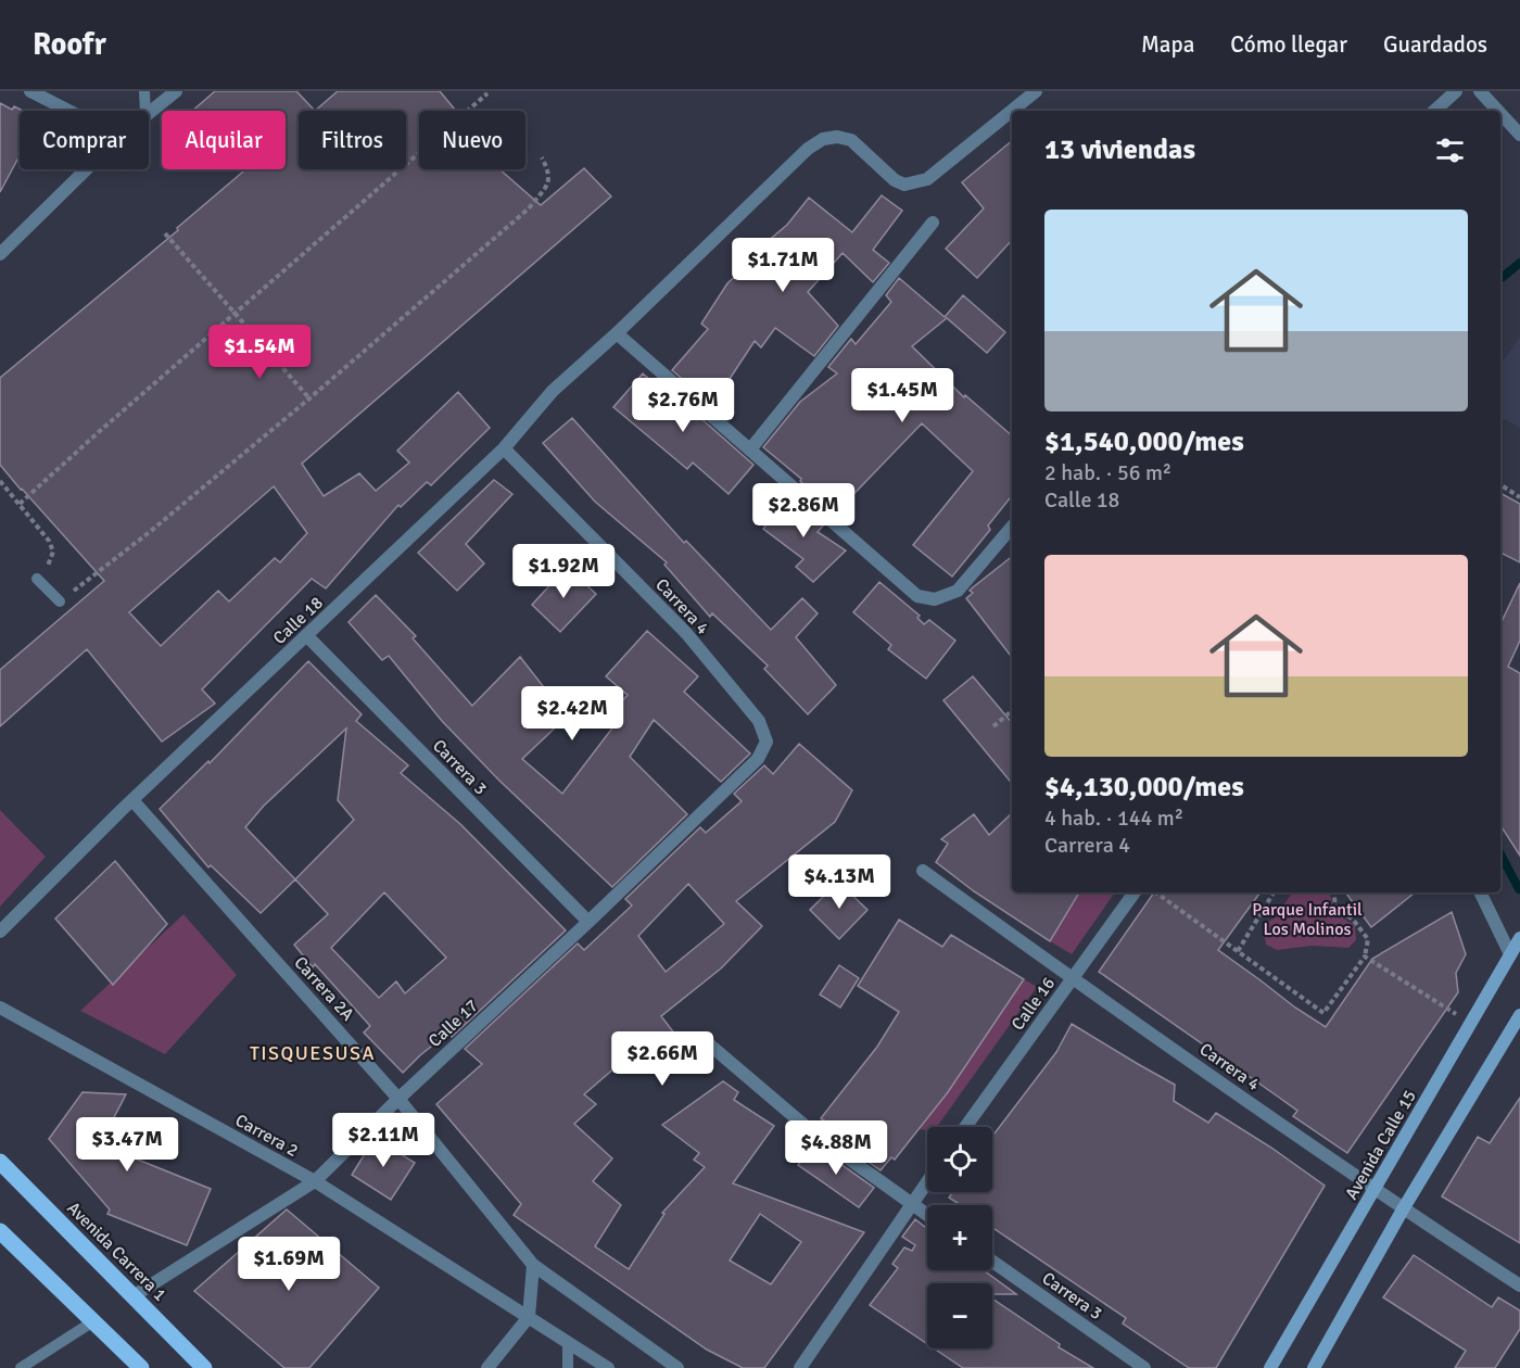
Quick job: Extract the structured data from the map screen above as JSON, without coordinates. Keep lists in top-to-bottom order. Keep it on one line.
{"streets":{"main road":["Avenida Calle 15","Avenida Carrera 1"],"street":["Carrera 4","Calle 18","Carrera 3","Carrera 2A","Calle 16","Calle 17","Carrera 2"]},"crossings":[["Carrera 4","Calle 18"],["Carrera 4","Calle 16"],["Carrera 4","Calle 17"],["Carrera 4","Avenida Calle 15"],["Calle 18","Carrera 3"],["Calle 18","Carrera 2A"],["Carrera 3","Calle 17"],["Carrera 2A","Calle 17"],["Calle 17","Carrera 2"],["Calle 17","Avenida Carrera 1"]],"districts":["TISQUESUSA"],"parks":["Parque Infantil Los Molinos"],"page":{"header":"Roofr","nav":["Mapa","Cómo llegar","Guardados"],"chip":["Comprar","Alquilar","Filtros","Nuevo"],"heading":"13 viviendas","list":[{"name":"$1,540,000/mes","note":"2 hab. · 56 m² · Calle 18"},{"name":"$4,130,000/mes","note":"4 hab. · 144 m² · Carrera 4"}],"price":["$1.71M","$1.54M","$1.45M","$2.76M","$2.86M","$1.92M","$2.42M","$4.13M","$2.66M","$2.11M","$3.47M","$4.88M","$1.69M"],"map_buttons":["+","−"]}}
